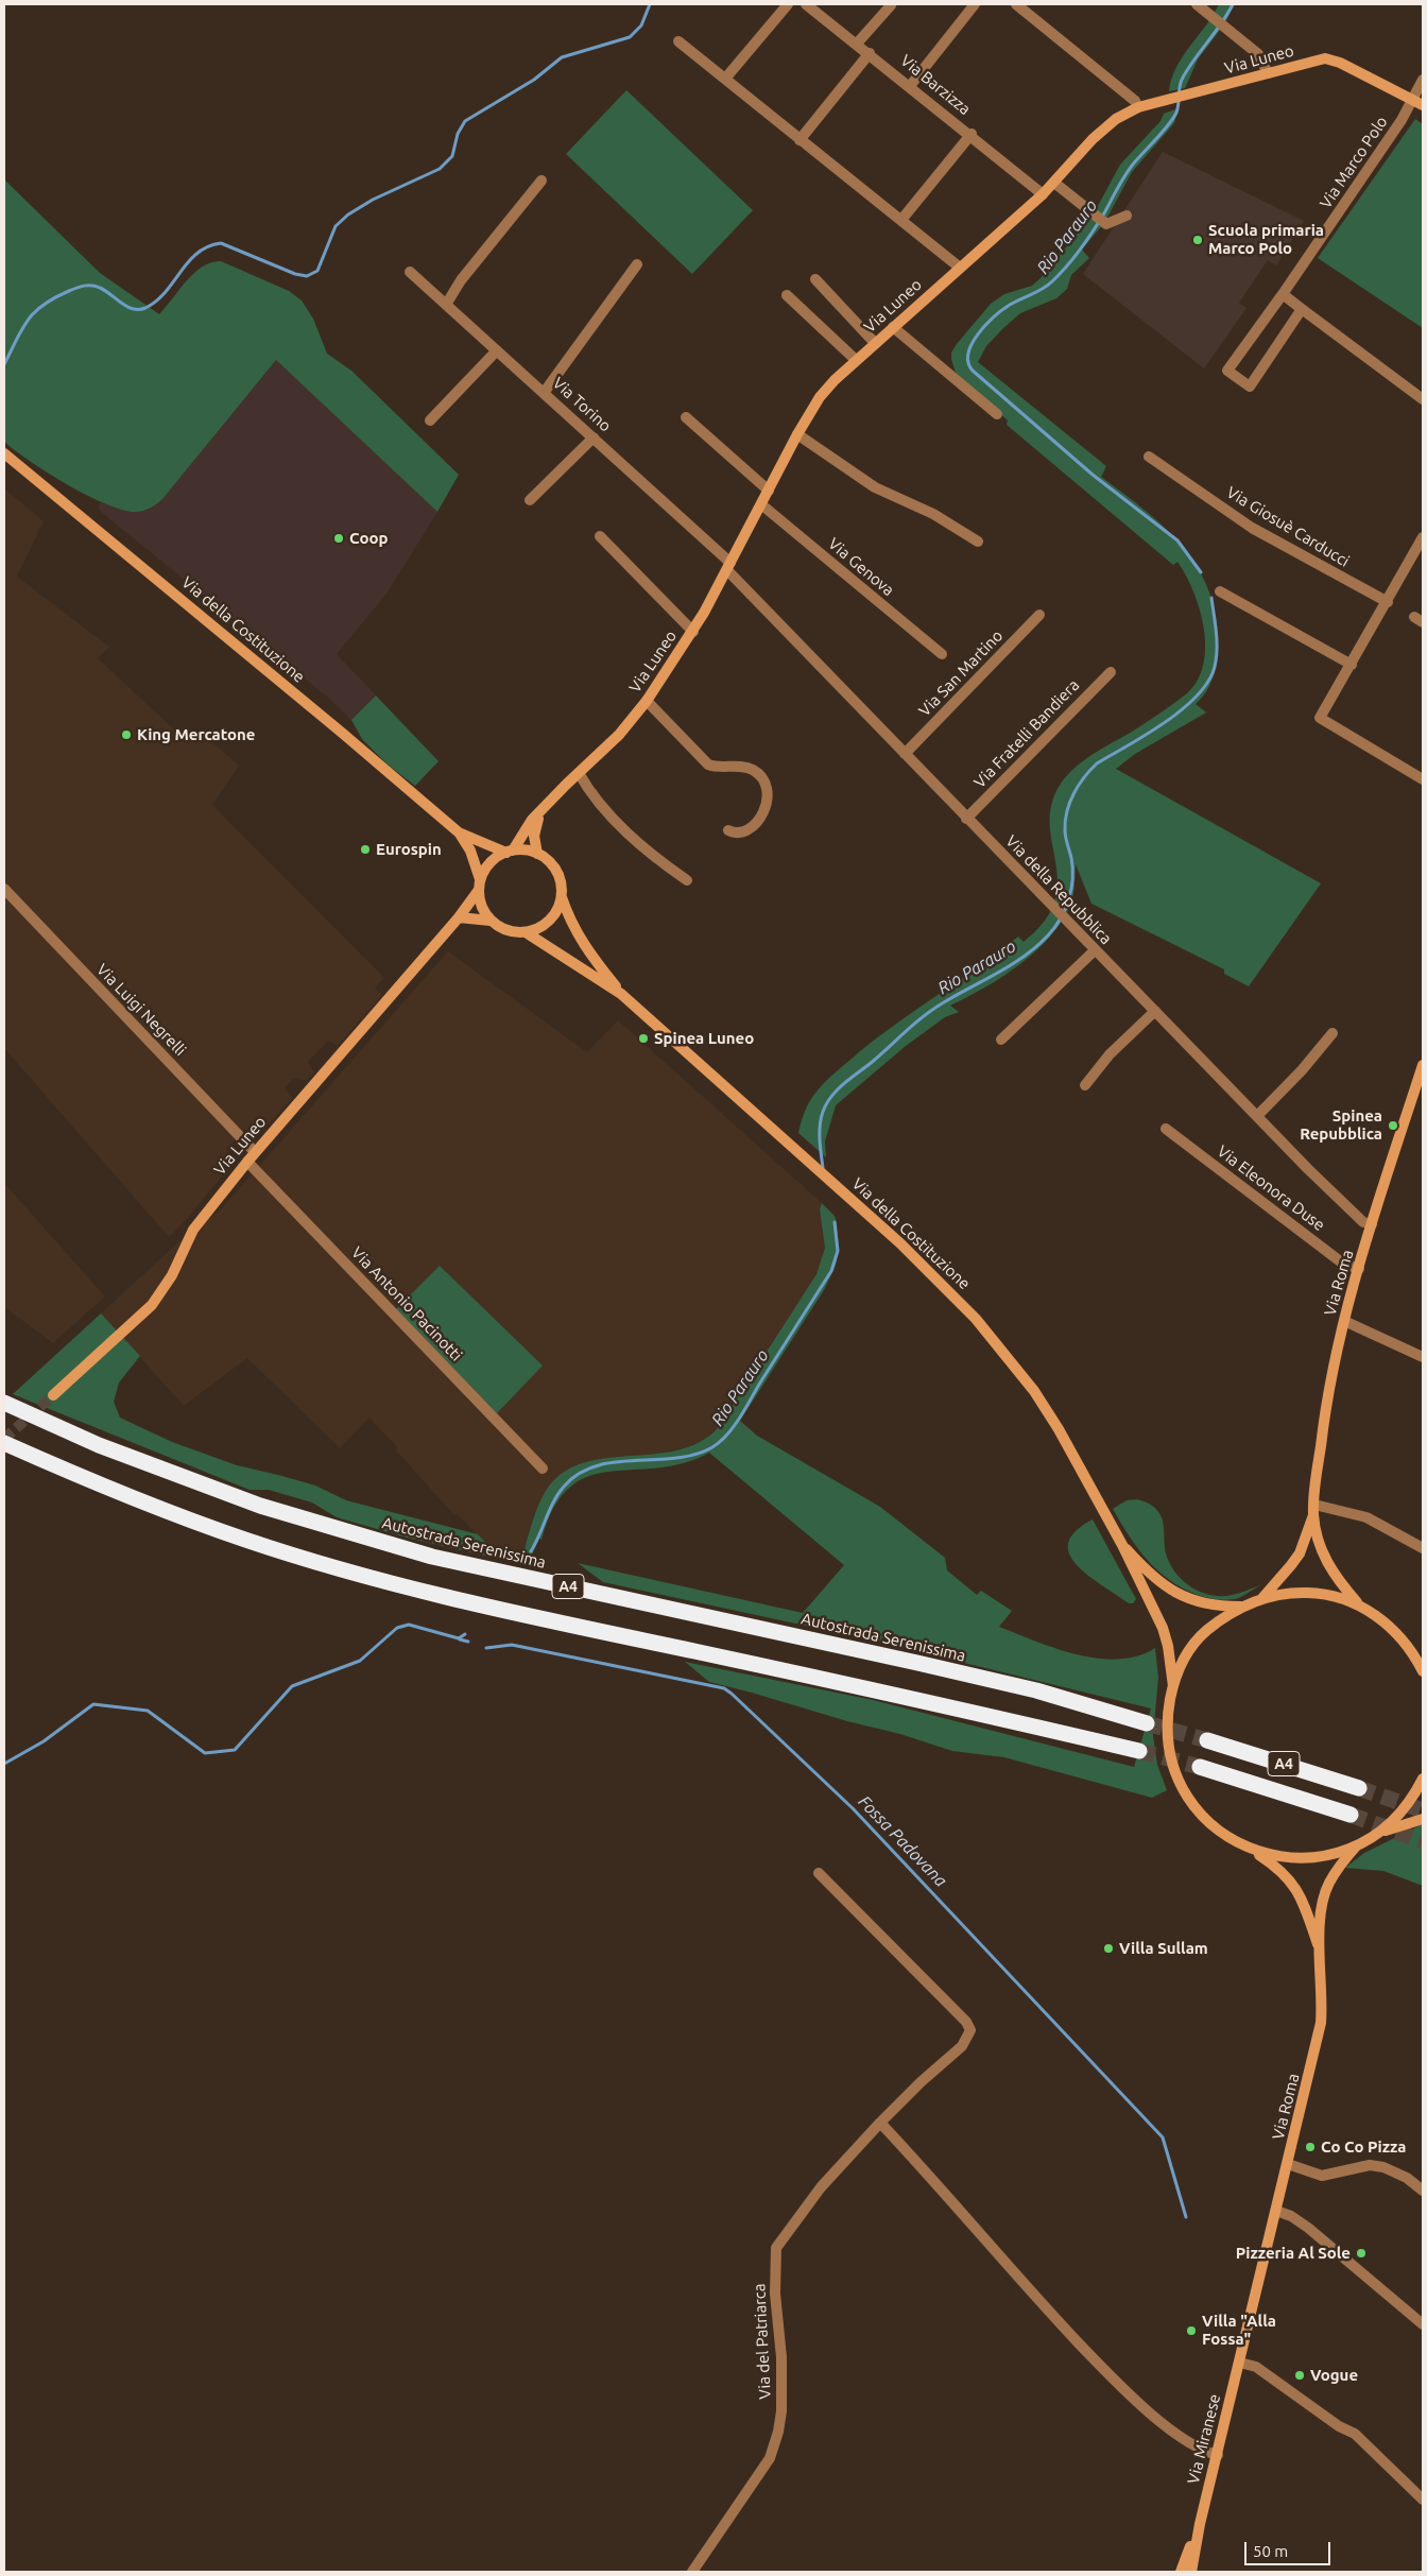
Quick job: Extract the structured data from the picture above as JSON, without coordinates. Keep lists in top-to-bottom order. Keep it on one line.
{"streets":{"highway":["Autostrada Serenissima","A4"],"main road":["Via Luneo","Via della Costituzione","Via Roma","Via Miranese"],"street":["Via Barzizza","Via Marco Polo","Via Torino","Via Giosuè Carducci","Via Genova","Via San Martino","Via Fratelli Bandiera","Via della Repubblica","Via Luigi Negrelli","Via Eleonora Duse","Via Antonio Pacinotti","Via del Patriarca"]},"crossings":[["Via Luneo","Via Barzizza"],["Via Luneo","Via Marco Polo"],["Via Luneo","Via Torino"],["Via Luneo","Via Genova"],["Via Luneo","Via della Costituzione"],["Via Luneo","Via della Repubblica"],["Via Luneo","Via Luigi Negrelli"],["Via Luneo","Via Antonio Pacinotti"],["Via Torino","Via della Repubblica"],["Via San Martino","Via della Repubblica"],["Via Fratelli Bandiera","Via della Repubblica"],["Via della Repubblica","Via Roma"],["Via Eleonora Duse","Via Roma"],["Via Roma","Via Miranese"]],"water":["Rio Parauro","Fossa Padovana"],"places":["Scuola primaria Marco Polo","Coop","King Mercatone","Eurospin","Spinea Luneo","Spinea Repubblica","Villa Sullam","Co Co Pizza","Pizzeria Al Sole","Villa \"Alla Fossa\"","Vogue"],"scale_bar":"50 m"}
